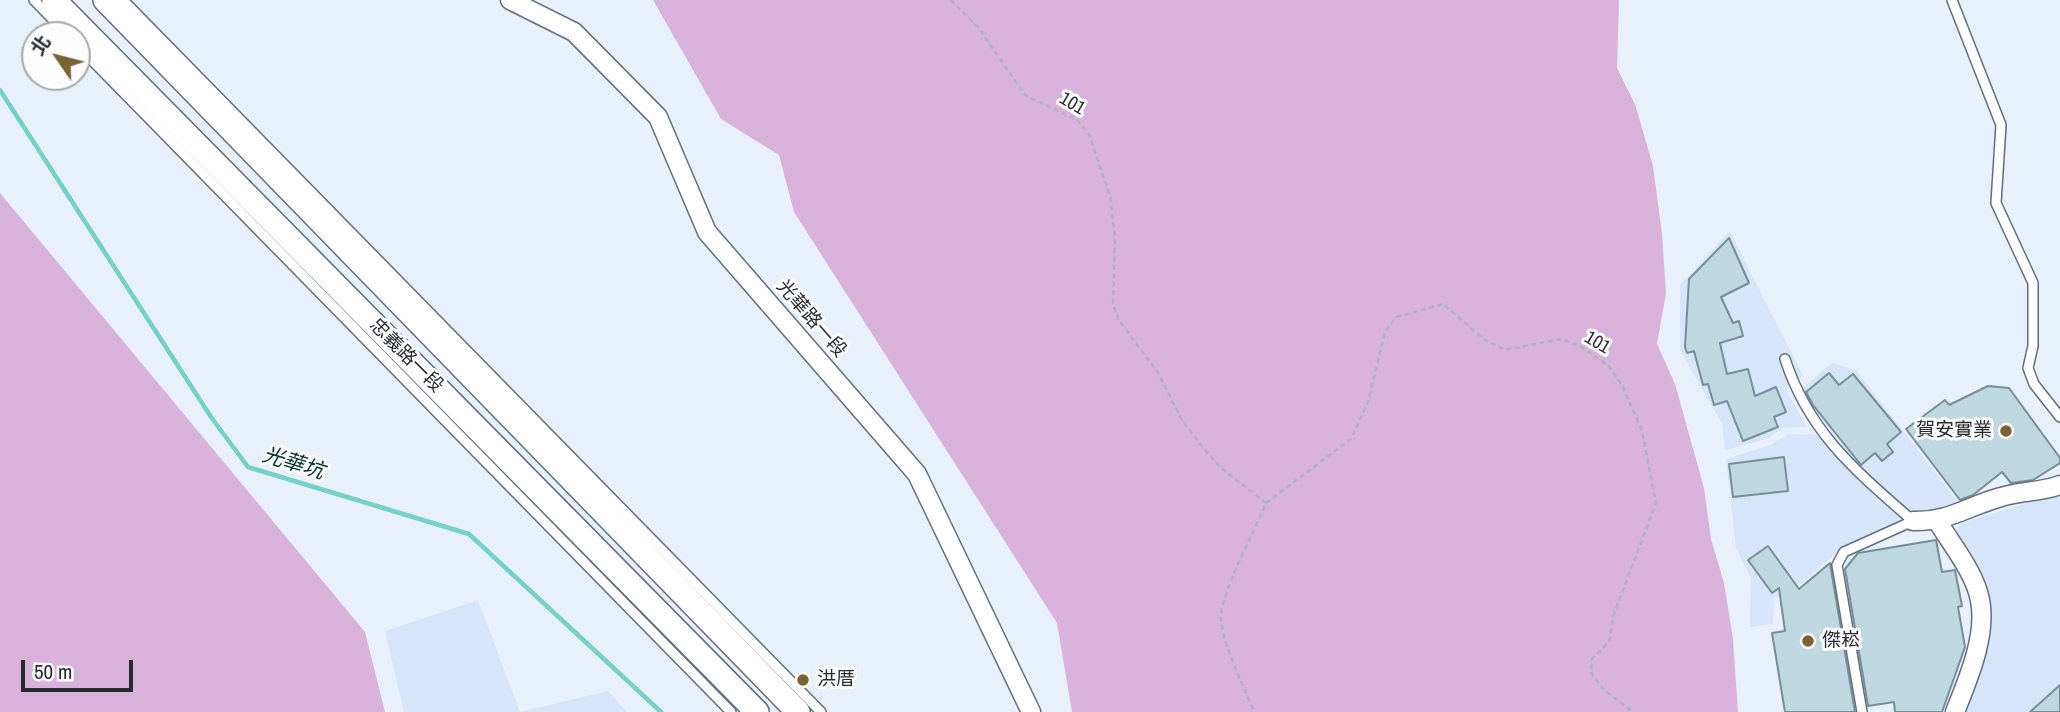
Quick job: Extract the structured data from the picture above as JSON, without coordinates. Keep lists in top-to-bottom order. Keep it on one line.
{"streets":{"main road":["忠義路一段"],"street":["光華路一段"],"path":["101"]},"water":["光華坑"],"places":["賀安實業","傑崧","洪厝"],"scale_bar":"50 m","north":"top left"}
